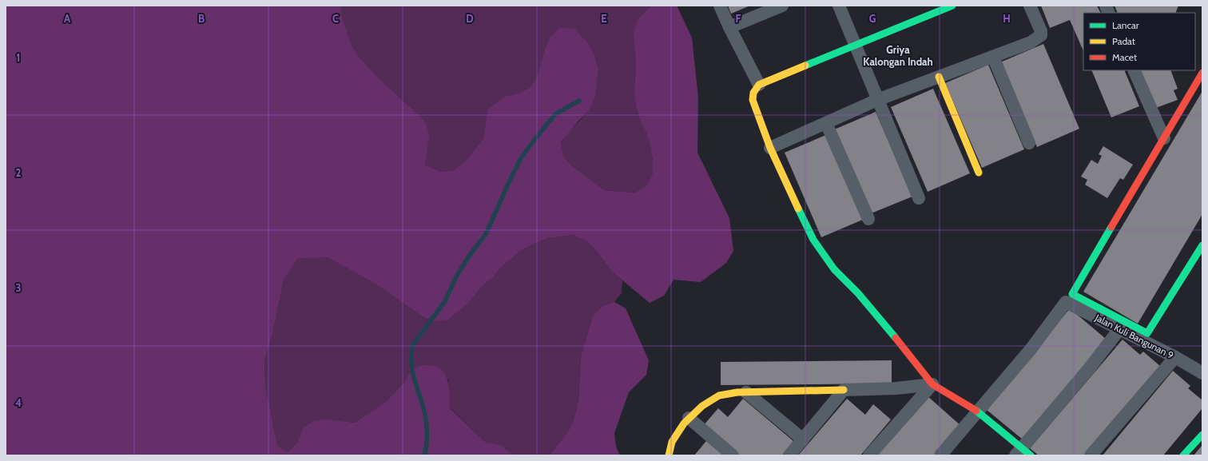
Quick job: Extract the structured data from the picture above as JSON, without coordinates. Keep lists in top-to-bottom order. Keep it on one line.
{"streets":{"street":["Jalan Kuli Bangunan 9"]},"districts":["Griya Kalongan Indah"],"legend":["Lancar","Padat","Macet"],"grid":{"columns":["A","B","C","D","E","F","G","H"],"rows":["1","2","3","4"]}}
